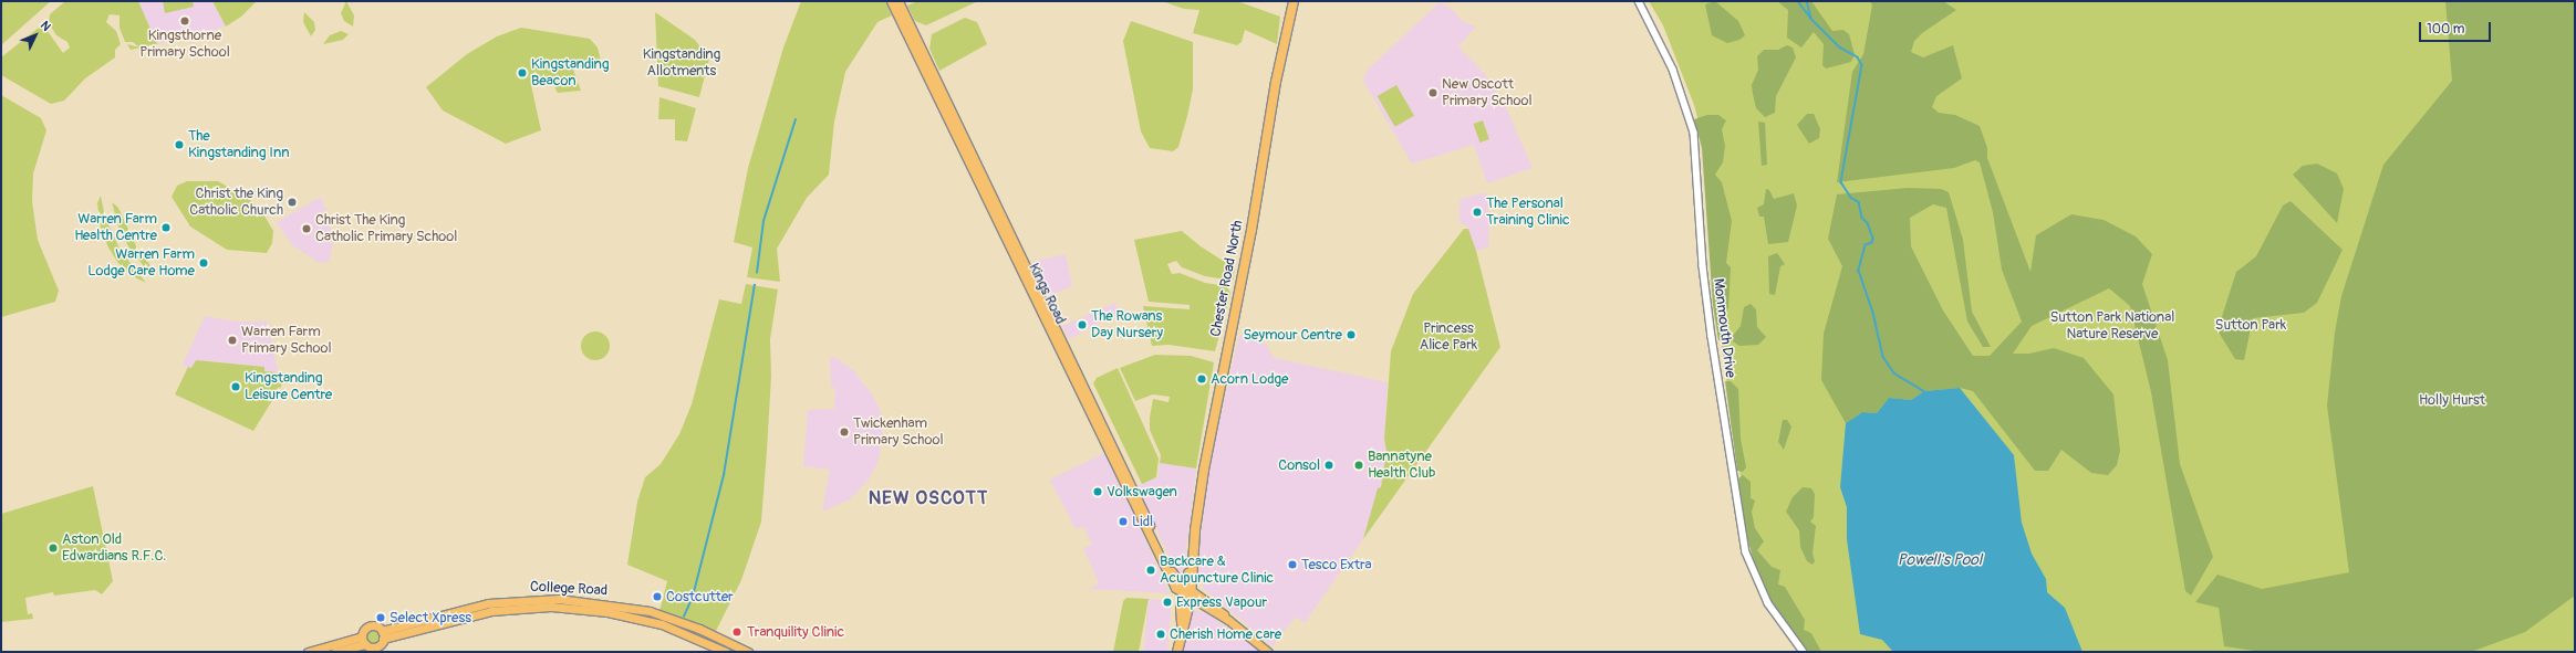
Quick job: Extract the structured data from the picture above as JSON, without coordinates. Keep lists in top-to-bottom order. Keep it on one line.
{"streets":{"highway":["Chester Road North"],"main road":["Kings Road","College Road"],"street":["Monmouth Drive"]},"crossings":[["Chester Road North","Kings Road"]],"districts":["NEW OSCOTT"],"water":["Powell's Pool"],"parks":["Kingstanding Allotments","Sutton Park National Nature Reserve","Sutton Park","Princess Alice Park","Holly Hurst"],"places":["Kingsthorne Primary School","Kingstanding Beacon","New Oscott Primary School","The Kingstanding Inn","Christ the King Catholic Church","The Personal Training Clinic","Warren Farm Health Centre","Christ The King Catholic Primary School","Warren Farm Lodge Care Home","The Rowans Day Nursery","Seymour Centre","Warren Farm Primary School","Acorn Lodge","Kingstanding Leisure Centre","Twickenham Primary School","Consol","Bannatyne Health Club","Volkswagen","Lidl","Aston Old Edwardians R.F.C.","Tesco Extra","Backcare & Acupuncture Clinic","Costcutter","Express Vapour","Select Xpress","Tranquility Clinic","Cherish Home care"],"scale_bar":"100 m","north":"top right"}
